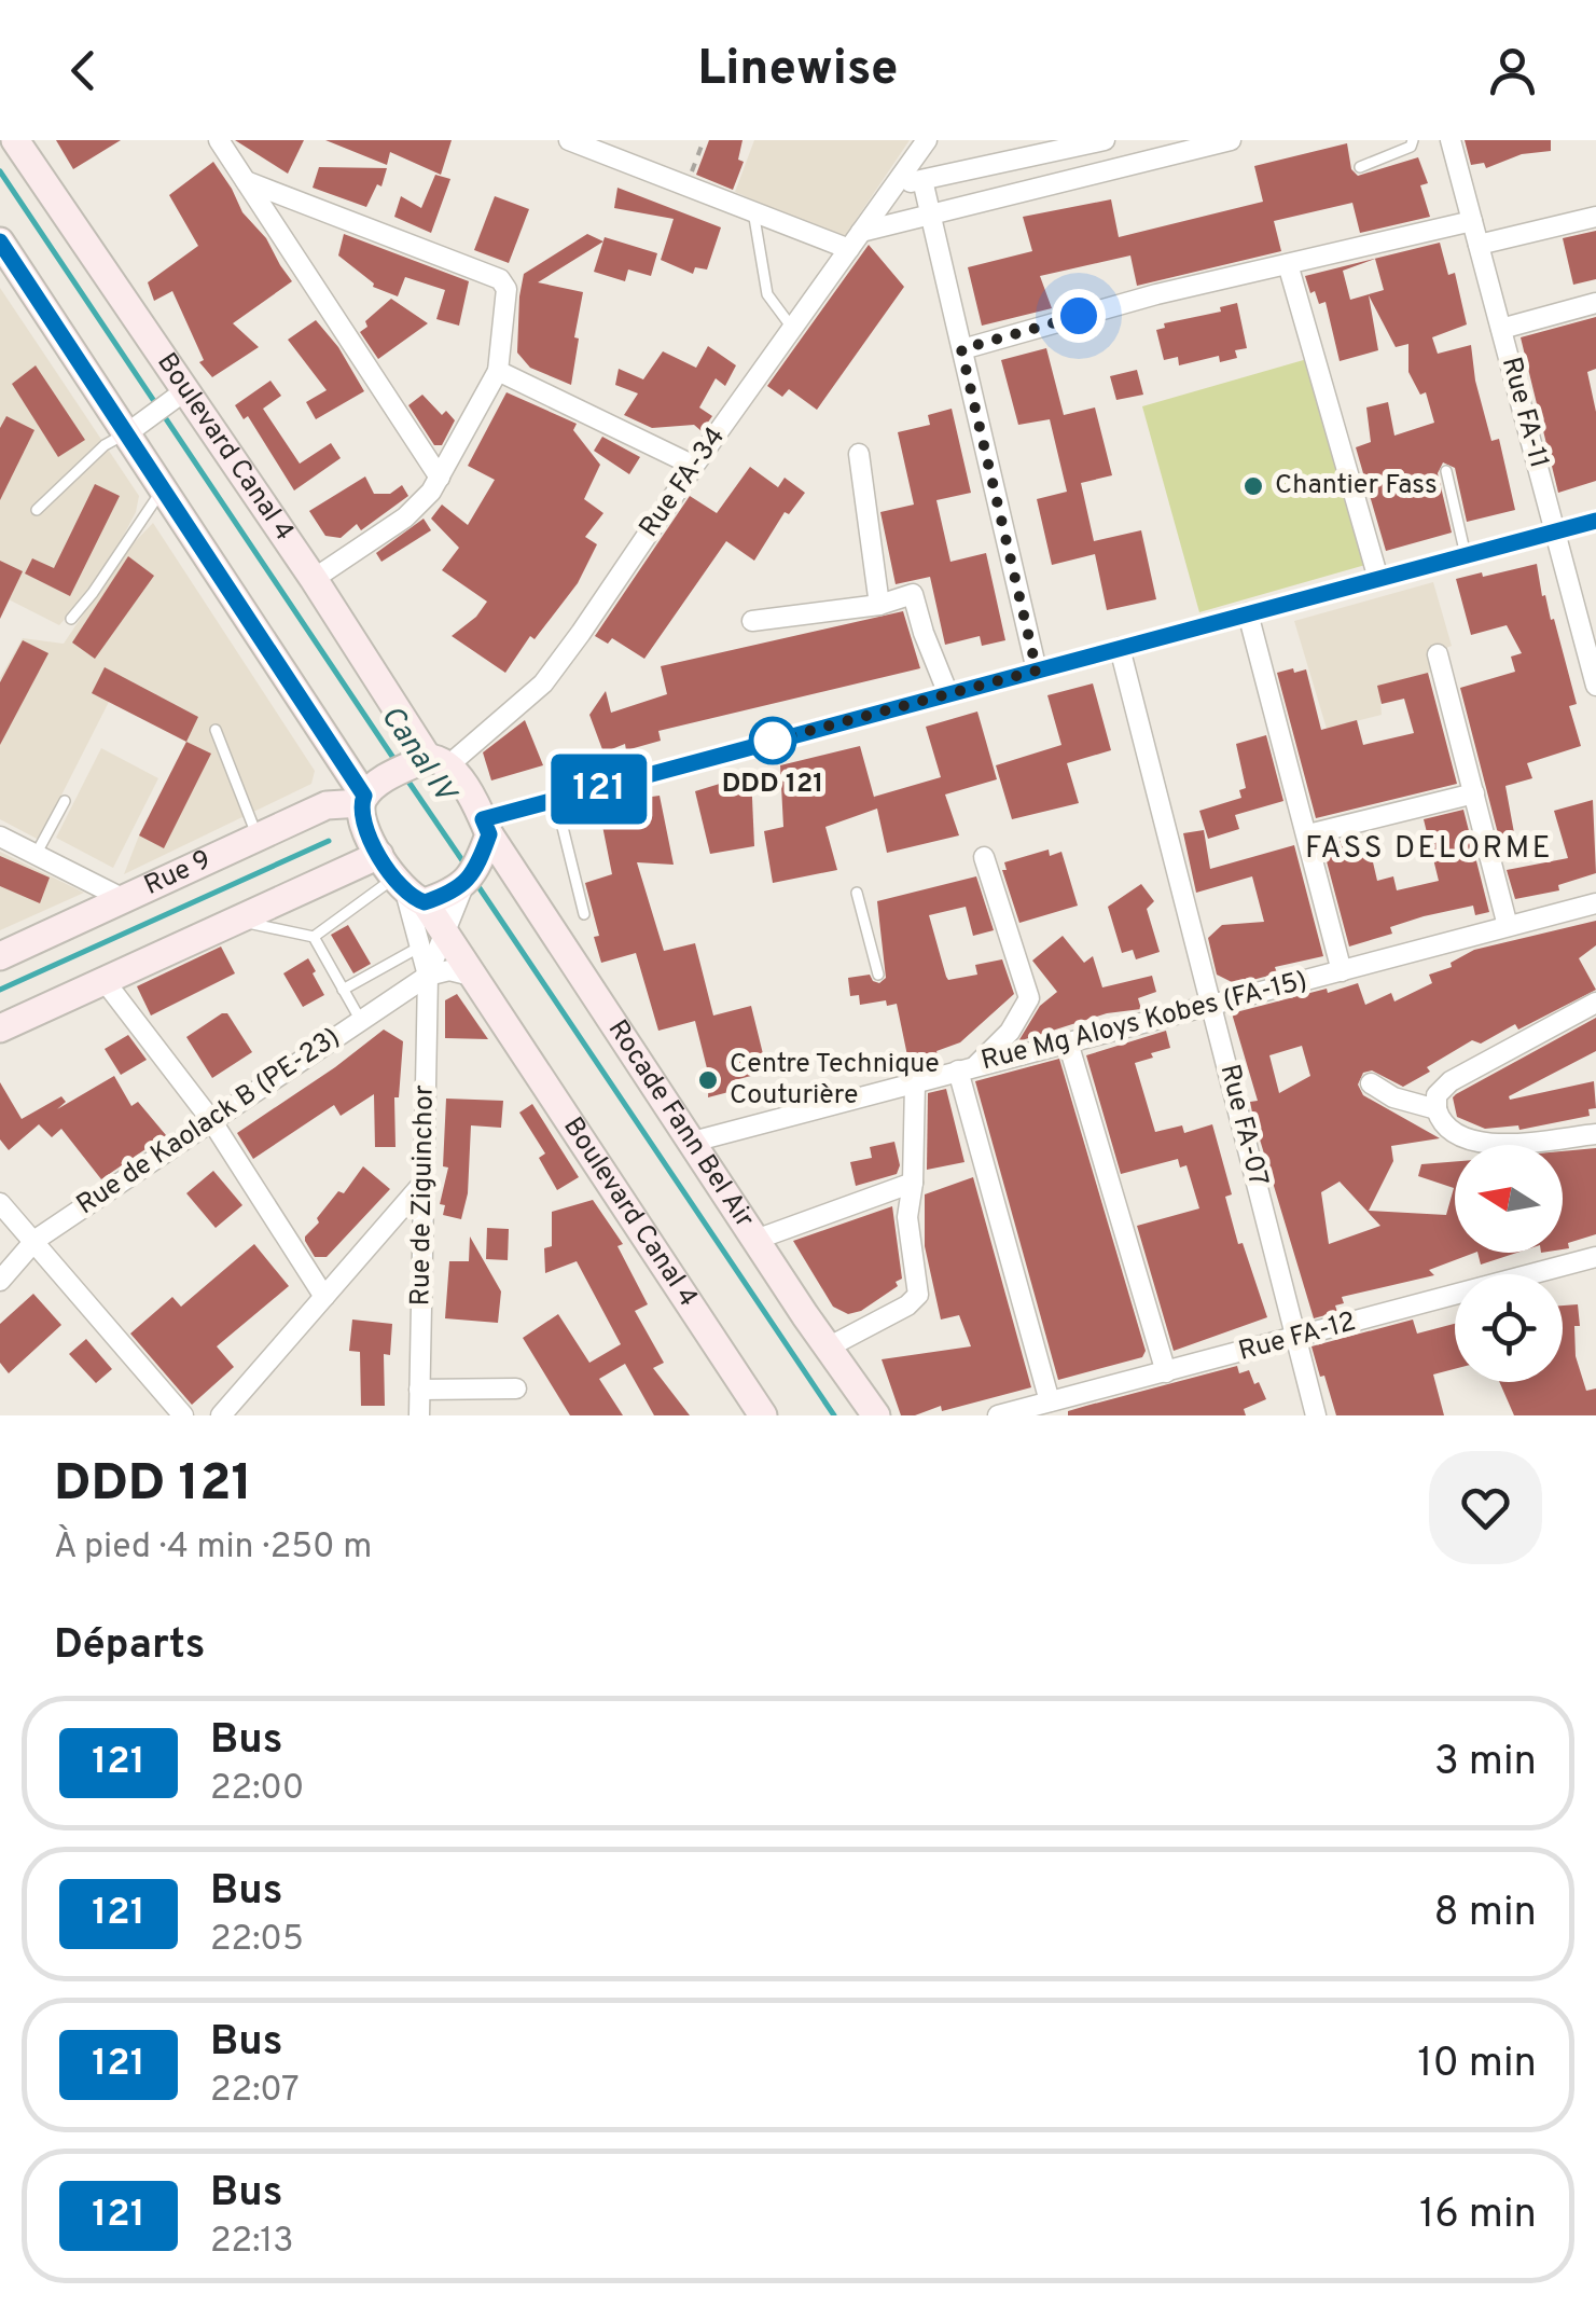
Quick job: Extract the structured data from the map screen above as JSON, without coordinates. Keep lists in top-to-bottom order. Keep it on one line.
{"streets":{"main road":["Boulevard Canal 4","Rue 9","Rocade Fann Bel Air"],"street":["Rue FA-11","Rue FA-34","Rue Mg Aloys Kobes (FA-15)","Rue de Kaolack B (PE-23)","Rue FA-07","Rue de Ziguinchor","Rue FA-12"]},"crossings":[["Boulevard Canal 4","Rue FA-34"],["Boulevard Canal 4","Rue 9"],["Boulevard Canal 4","Rocade Fann Bel Air"],["Boulevard Canal 4","Rue de Ziguinchor"],["Rue FA-34","Rue 9"],["Rue FA-34","Rocade Fann Bel Air"],["Rue FA-34","Rue de Ziguinchor"],["Rue 9","Rocade Fann Bel Air"],["Rue 9","Rue de Ziguinchor"],["Rue Mg Aloys Kobes (FA-15)","Rocade Fann Bel Air"],["Rue Mg Aloys Kobes (FA-15)","Rue FA-07"],["Rue de Kaolack B (PE-23)","Rue de Ziguinchor"],["Rocade Fann Bel Air","Rue de Ziguinchor"],["Rue FA-07","Rue FA-12"]],"districts":["FASS DELORME"],"water":["Canal IV"],"places":["Chantier Fass","DDD 121","Centre Technique Couturière"],"lines":["bus line 121"],"north":"left","page":{"header":"Linewise","on_map":"121","heading":[["DDD 121","À pied · 4 min · 250 m"],"Départs"],"list":[{"mark":"121","name":"Bus","note":"22:00","value":"3 min"},{"mark":"121","name":"Bus","note":"22:05","value":"8 min"},{"mark":"121","name":"Bus","note":"22:07","value":"10 min"},{"mark":"121","name":"Bus","note":"22:13","value":"16 min"}]}}
